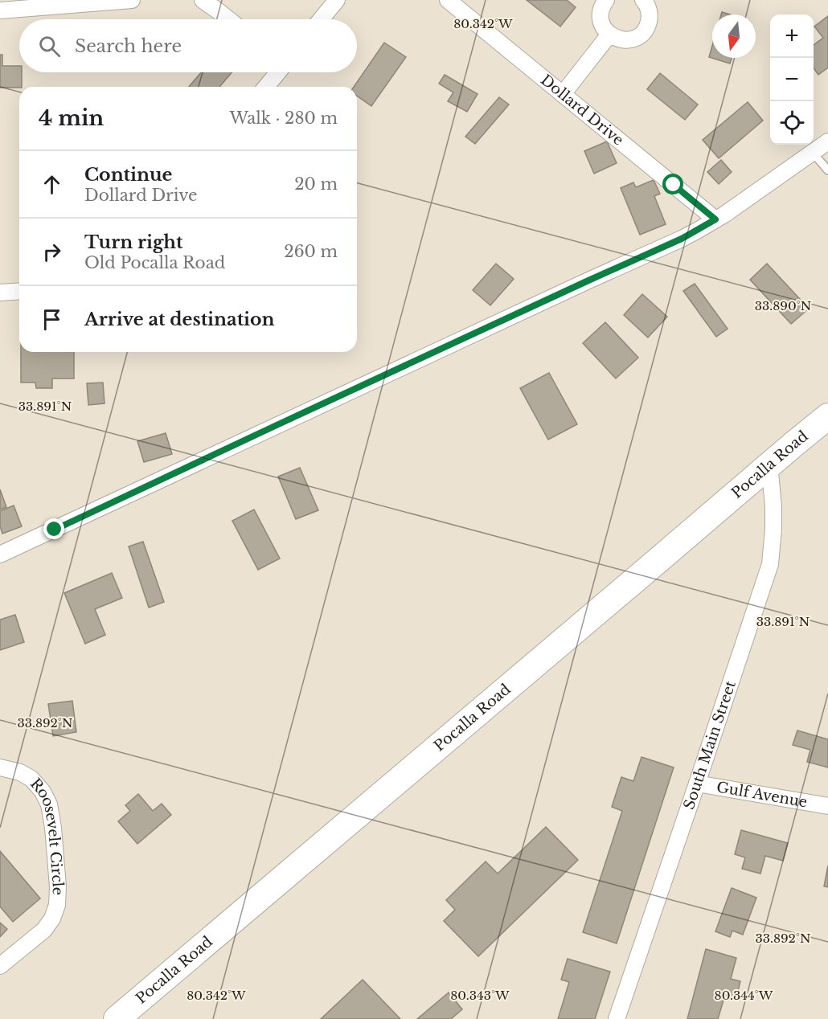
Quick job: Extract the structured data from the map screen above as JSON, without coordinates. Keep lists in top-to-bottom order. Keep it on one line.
{"streets":{"main road":["Pocalla Road"],"street":["Dollard Drive","South Main Street","Gulf Avenue","Roosevelt Circle"]},"crossings":[["Pocalla Road","South Main Street"],["South Main Street","Gulf Avenue"]],"north":"bottom","page":{"map_buttons":["+","−"],"search":"Search here","heading":["4 min","Walk · 280 m"],"list":[["Continue","Dollard Drive","20 m"],["Turn right","Old Pocalla Road","260 m"],"Arrive at destination"]},"coordinates":["80.342°W","33.890°N","33.891°N","33.892°N","80.343°W","80.344°W"]}
